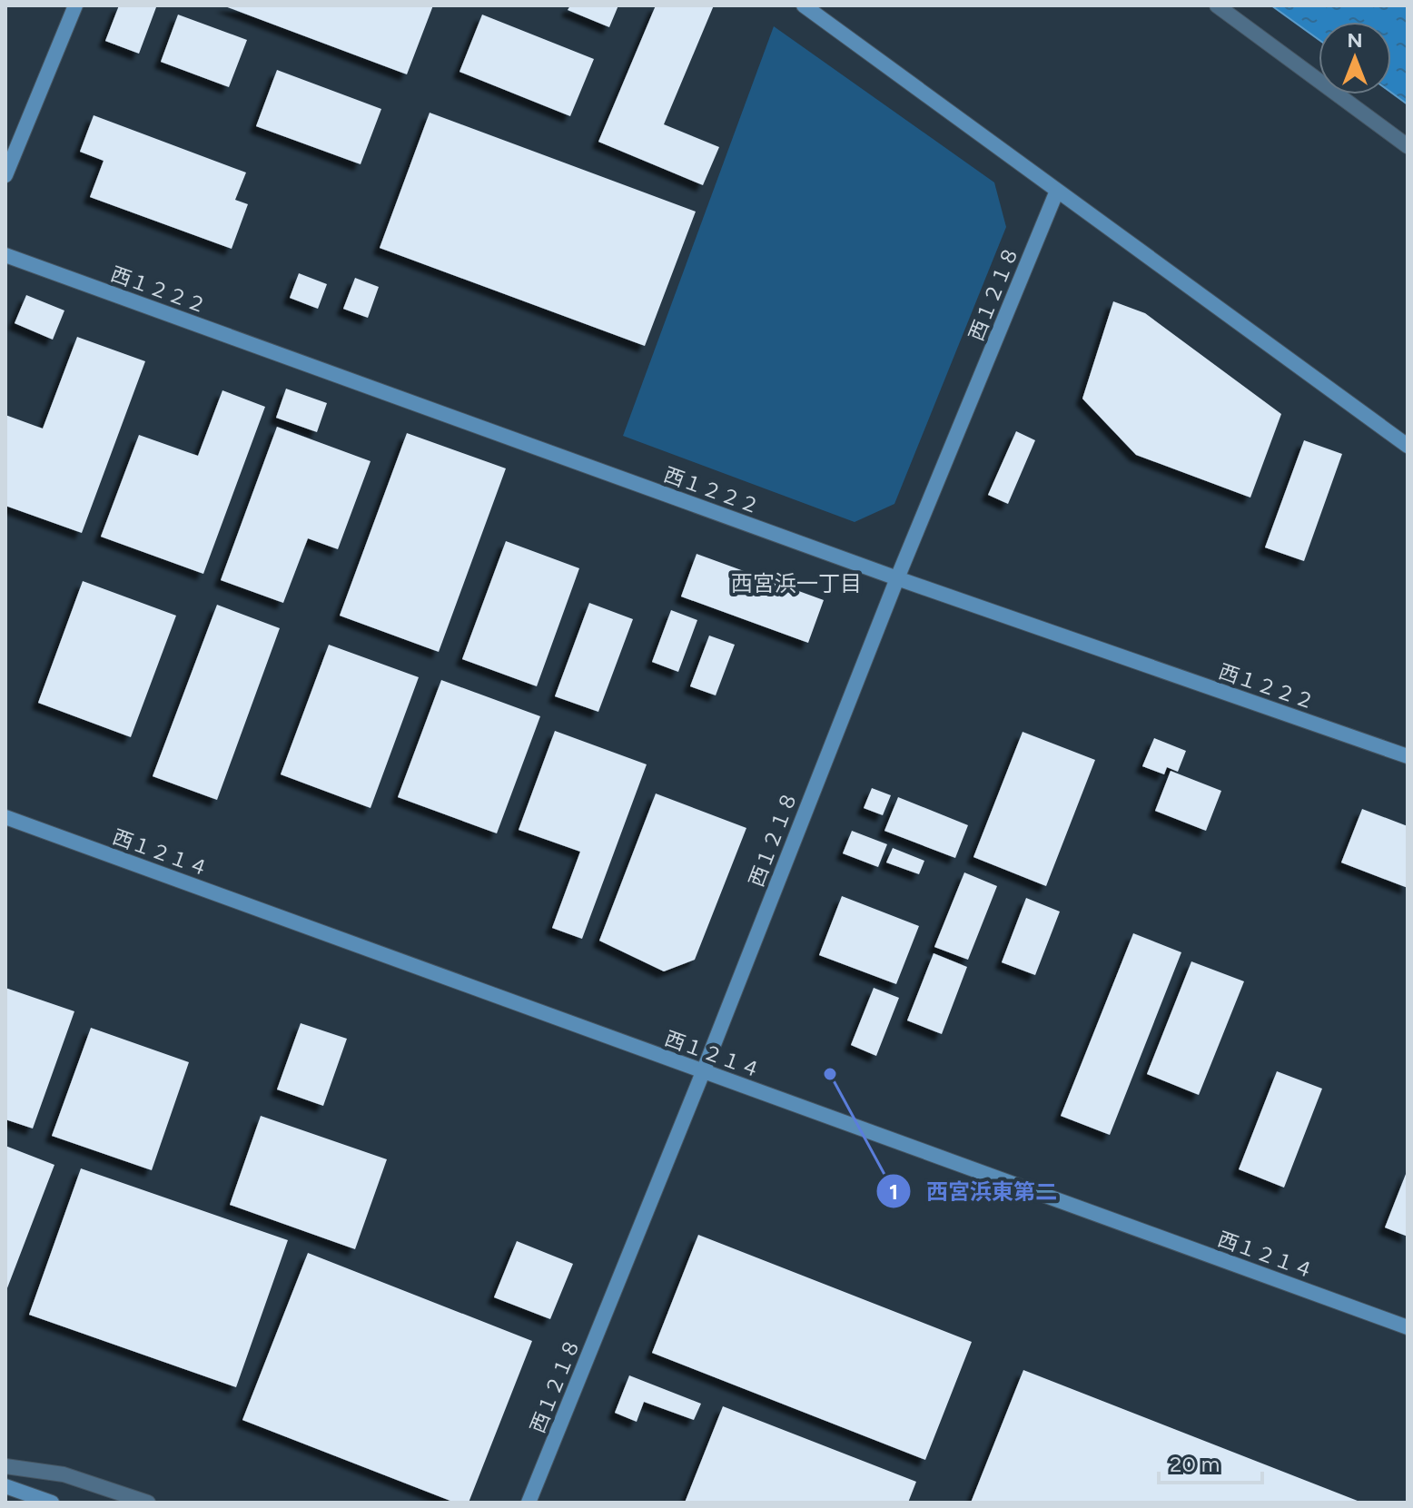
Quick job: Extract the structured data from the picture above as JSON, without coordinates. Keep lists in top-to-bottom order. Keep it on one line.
{"streets":{"street":["西１２２２","西１２１８","西１２１４"]},"crossings":[["西１２２２","西１２１８"],["西１２１８","西１２１４"]],"districts":["西宮浜一丁目"],"places":["西宮浜東第二"],"scale_bar":"20 m","north":"top"}
